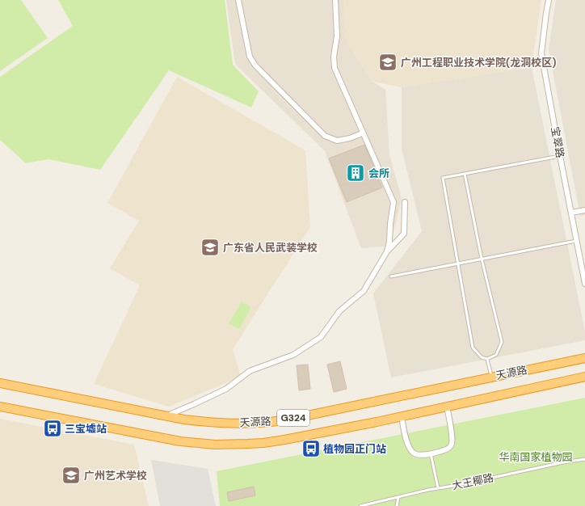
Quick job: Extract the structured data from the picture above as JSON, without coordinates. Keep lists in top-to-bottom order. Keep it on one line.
{"streets":{"highway":["天源路","G324"],"street":["宝翠路"],"lane":["大王椰路"]},"parks":["华南国家植物园"],"places":{"school or university":["广州工程职业技术学院(龙洞校区)","广东省人民武装学校","广州艺术学校"],"building":["会所"],"bus stop":["三宝墟站","植物园正门站"]}}
